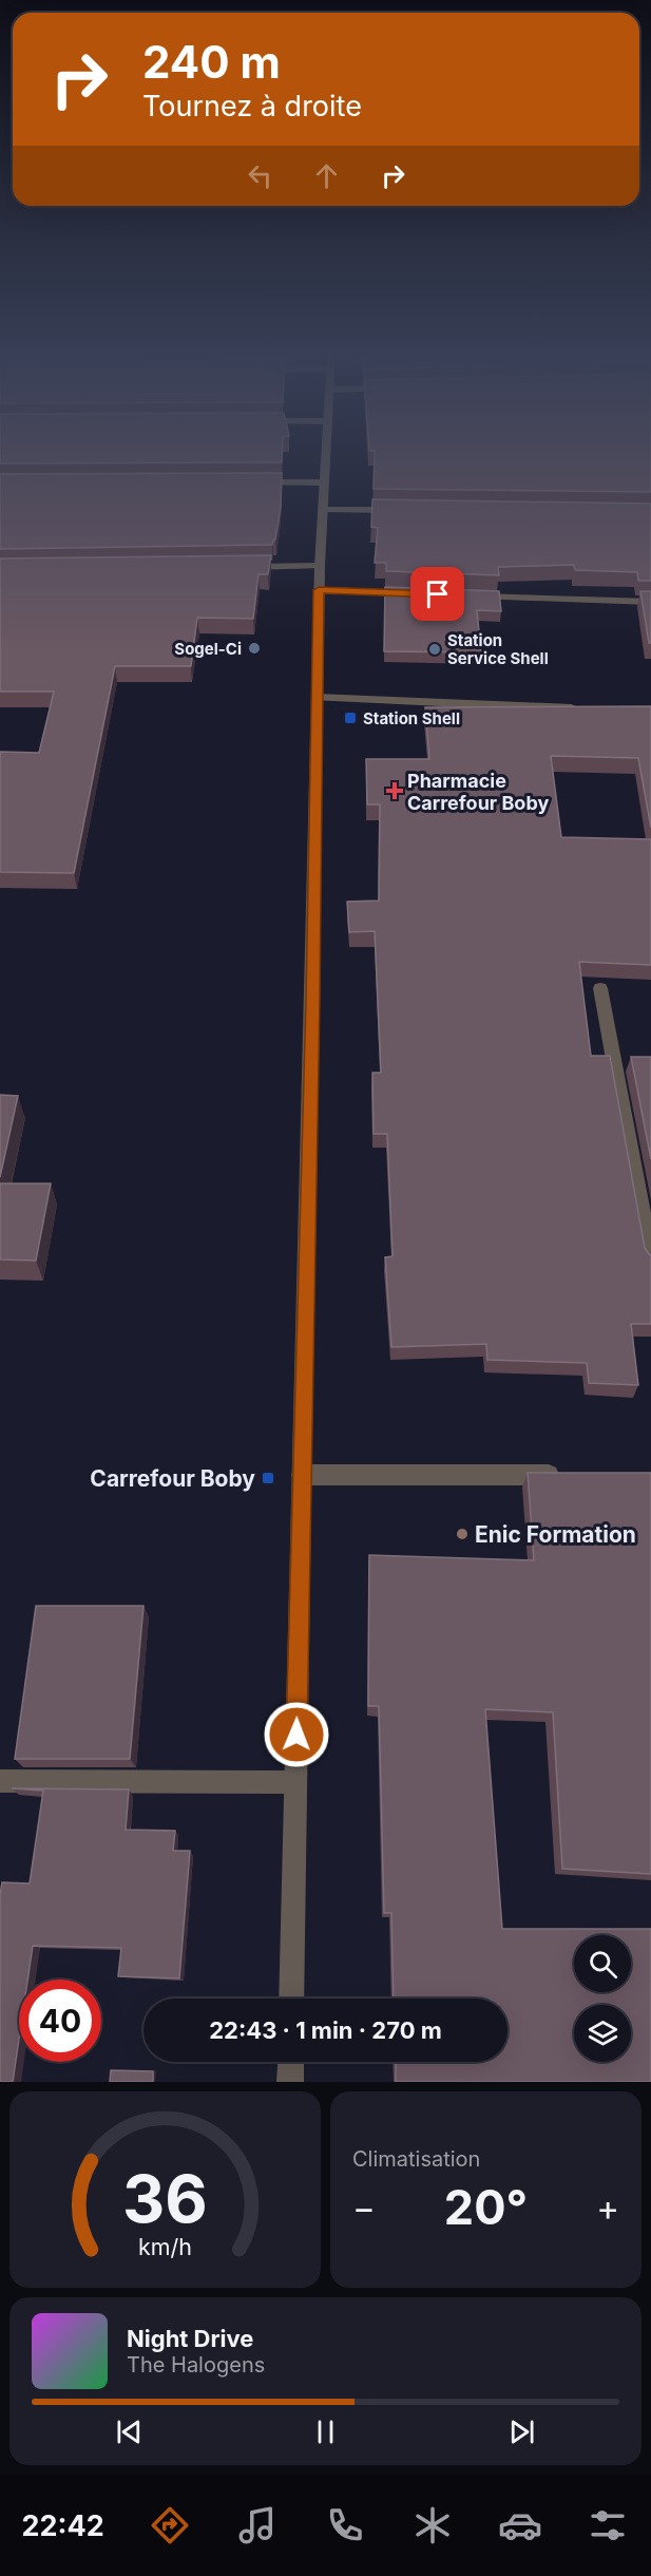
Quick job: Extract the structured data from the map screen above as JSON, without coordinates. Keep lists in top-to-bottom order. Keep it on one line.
{"places":{"other":["Sogel-Ci","Station Service Shell","Enic Formation"],"transit":["Station Shell","Carrefour Boby"],"health":["Pharmacie Carrefour Boby"]},"page":{"turn":["240 m","Tournez à droite"],"limit":"40","trip":"22:43 · 1 min · 270 m","tile":"Climatisation","heat":["−","20°","+"],"song":["Night Drive","The Halogens"],"tabs":"22:42","gauge":["36","km/h"]}}
